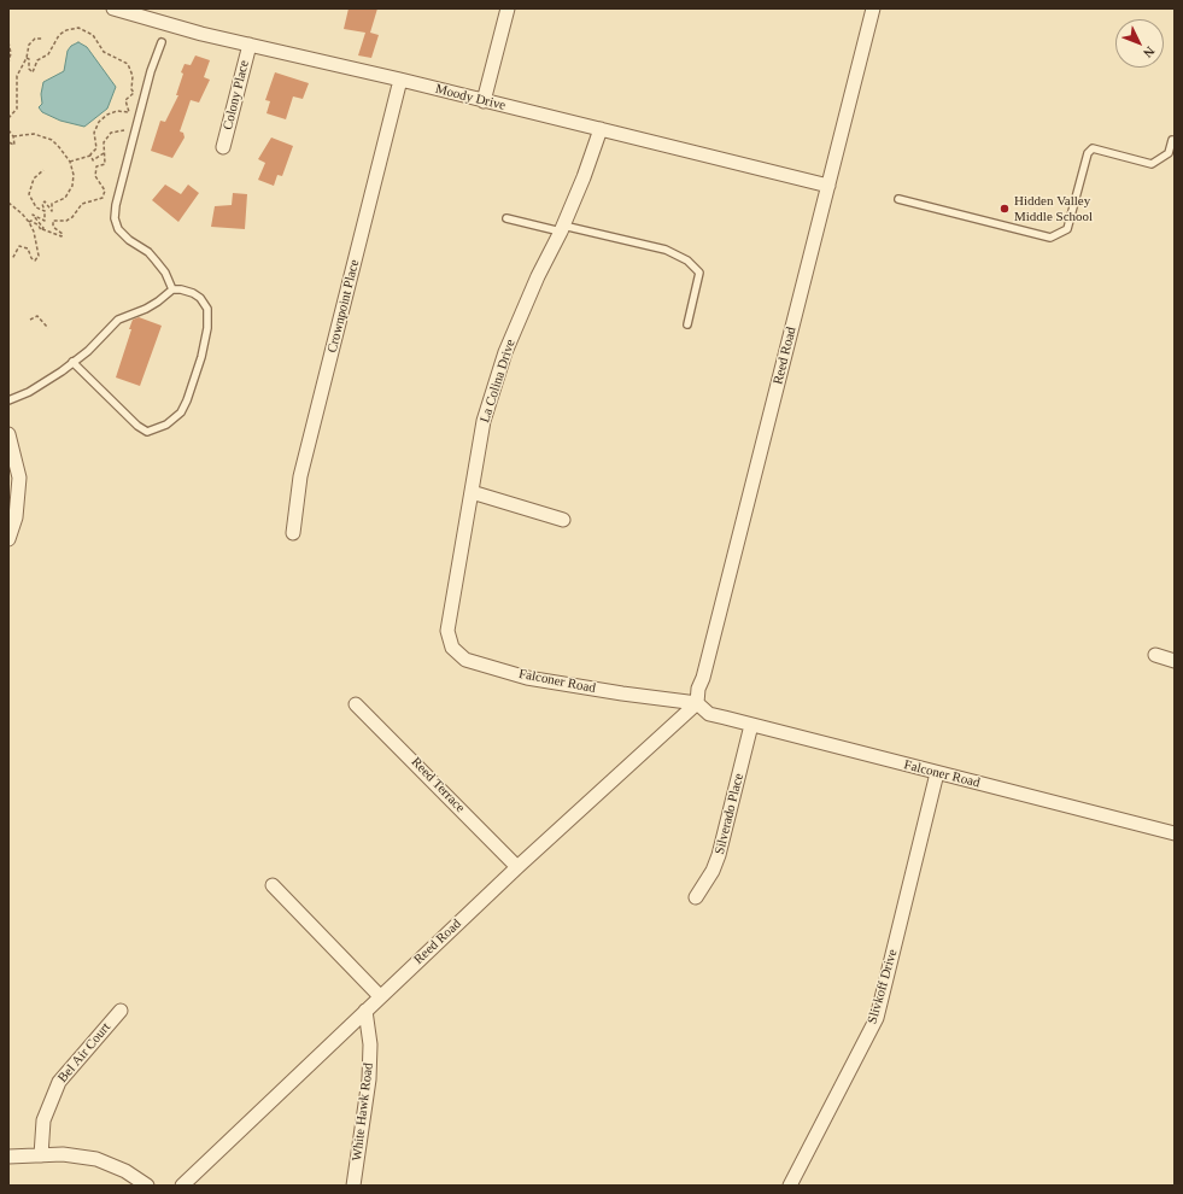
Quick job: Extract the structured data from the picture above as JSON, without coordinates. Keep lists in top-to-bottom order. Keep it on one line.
{"streets":{"street":["Colony Place","Moody Drive","Crownpoint Place","Reed Road","La Colina Drive","Falconer Road","Reed Terrace","Silverado Place","Slivkoff Drive","Bel Air Court","White Hawk Road"]},"crossings":[["Colony Place","Moody Drive"],["Moody Drive","Crownpoint Place"],["Moody Drive","Reed Road"],["Moody Drive","La Colina Drive"],["Reed Road","Falconer Road"],["Reed Road","Reed Terrace"],["Reed Road","White Hawk Road"],["La Colina Drive","Falconer Road"],["Falconer Road","Silverado Place"],["Falconer Road","Slivkoff Drive"]],"places":["Hidden Valley Middle School"],"north":"bottom right"}
